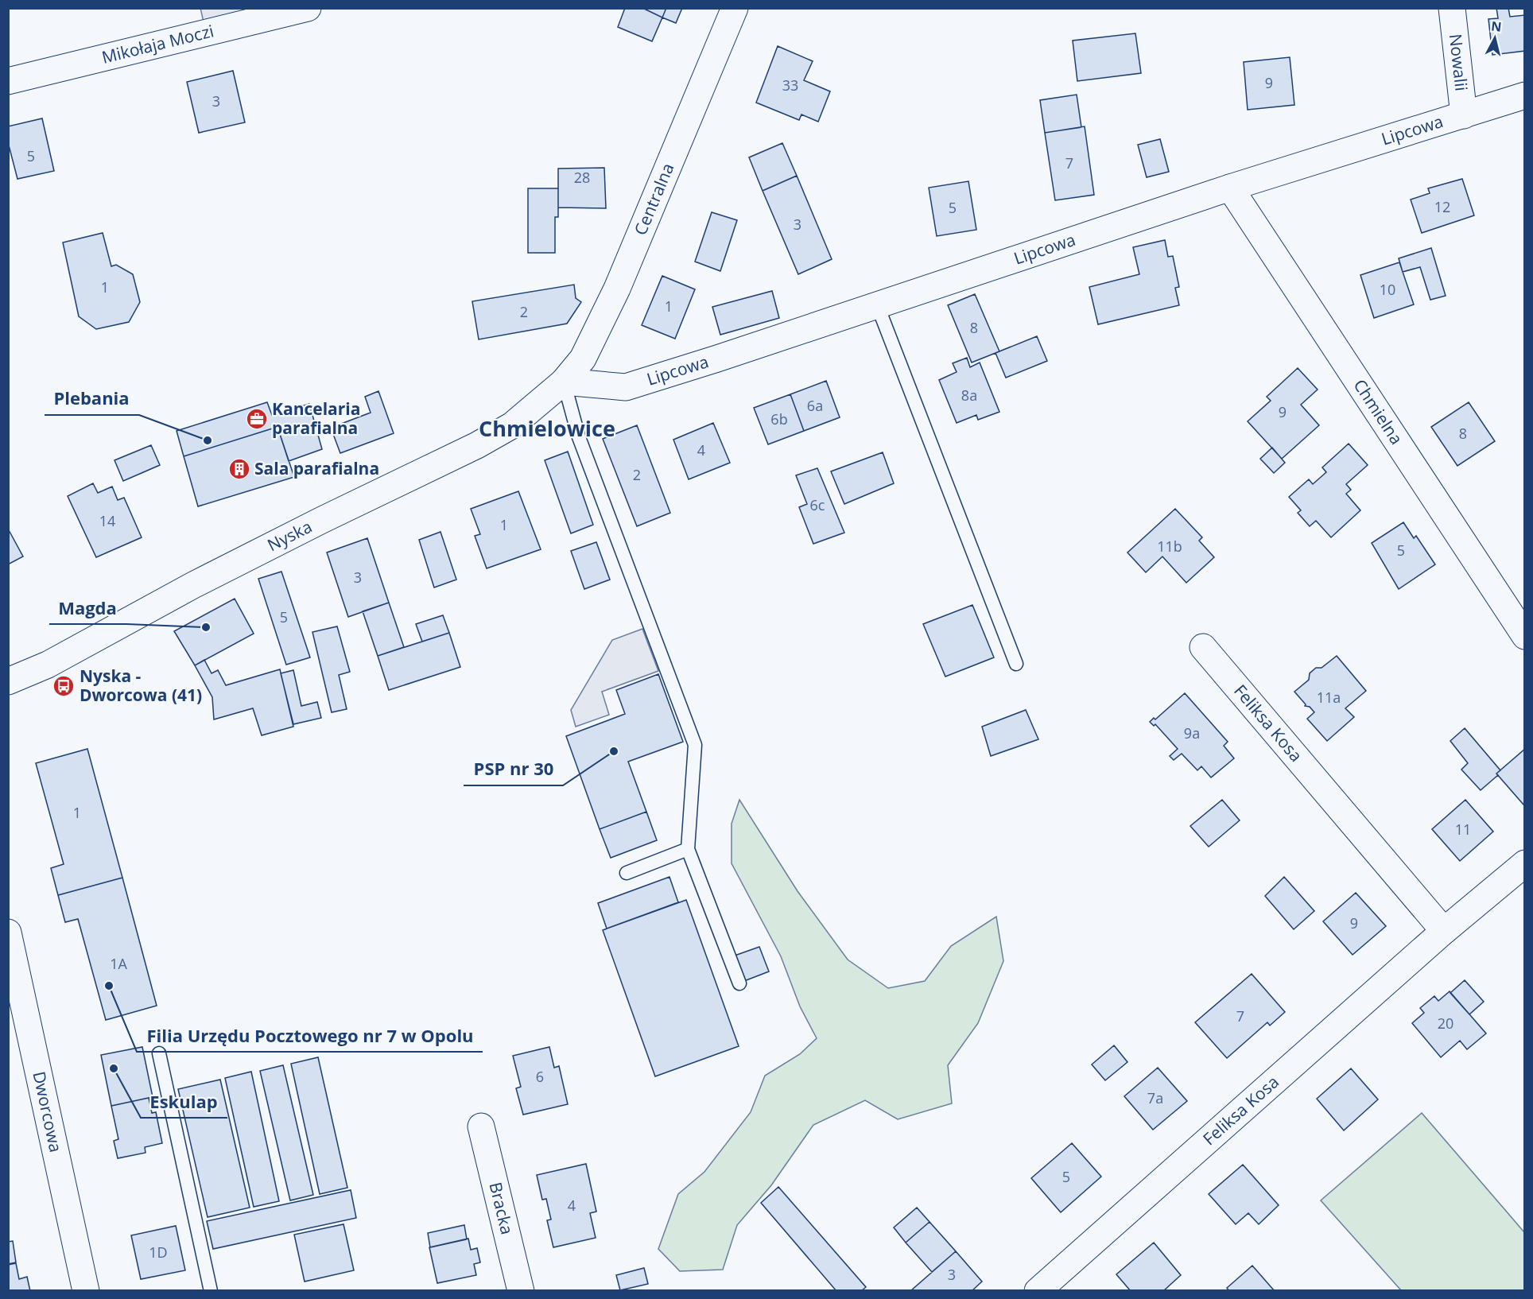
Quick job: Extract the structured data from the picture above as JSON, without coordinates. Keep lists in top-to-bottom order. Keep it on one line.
{"streets":{"street":["Mikołaja Moczi","Nowalii","Lipcowa","Centralna","Chmielna","Nyska","Feliksa Kosa","Dworcowa","Bracka"]},"crossings":[["Nowalii","Lipcowa"],["Lipcowa","Centralna"],["Lipcowa","Chmielna"],["Lipcowa","Nyska"],["Centralna","Nyska"]],"districts":["Chmielowice"],"places":{"office":["Kancelaria parafialna"],"other":["Plebania","Magda","PSP nr 30","Filia Urzędu Pocztowego nr 7 w Opolu","Eskulap"],"building":["Sala parafialna"],"bus stop":["Nyska - Dworcowa (41)"]},"house_numbers":["9","33","3","5","7","28","12","5","3","1","10","1","2","8","8a","6a","9","6b","8","4","2","6c","14","1","11b","5","3","5","11a","9a","1","11","9","1A","7","20","6","7a","5","4","1D","3"],"north":"top"}
